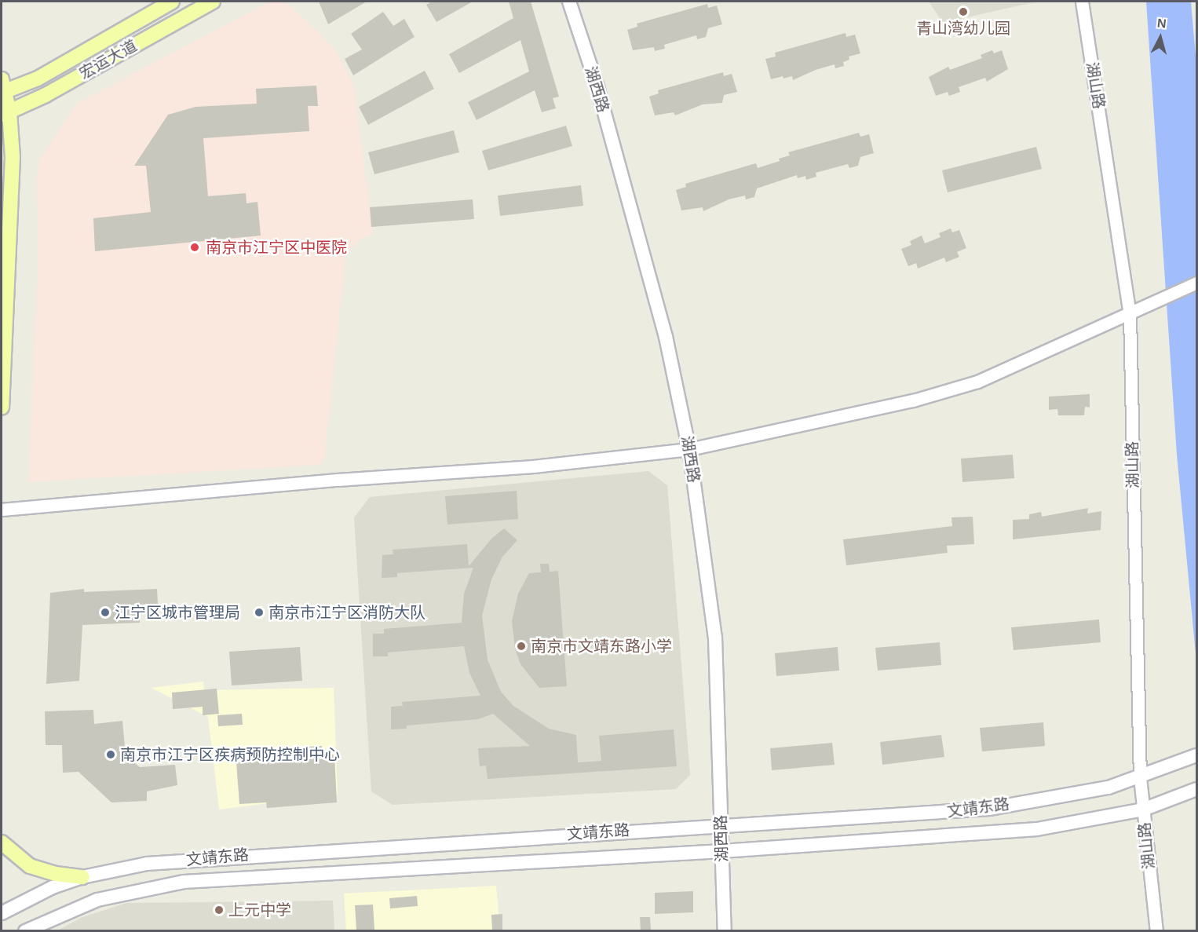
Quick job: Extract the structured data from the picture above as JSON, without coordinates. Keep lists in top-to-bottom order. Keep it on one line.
{"streets":{"main road":["宏运大道","湖西路","文靖东路"],"street":["湖山路"]},"crossings":[["湖山路","文靖东路"],["湖西路","文靖东路"]],"places":["青山湾幼儿园","南京市江宁区中医院","江宁区城市管理局","南京市江宁区消防大队","南京市文靖东路小学","南京市江宁区疾病预防控制中心","上元中学"],"north":"top"}
